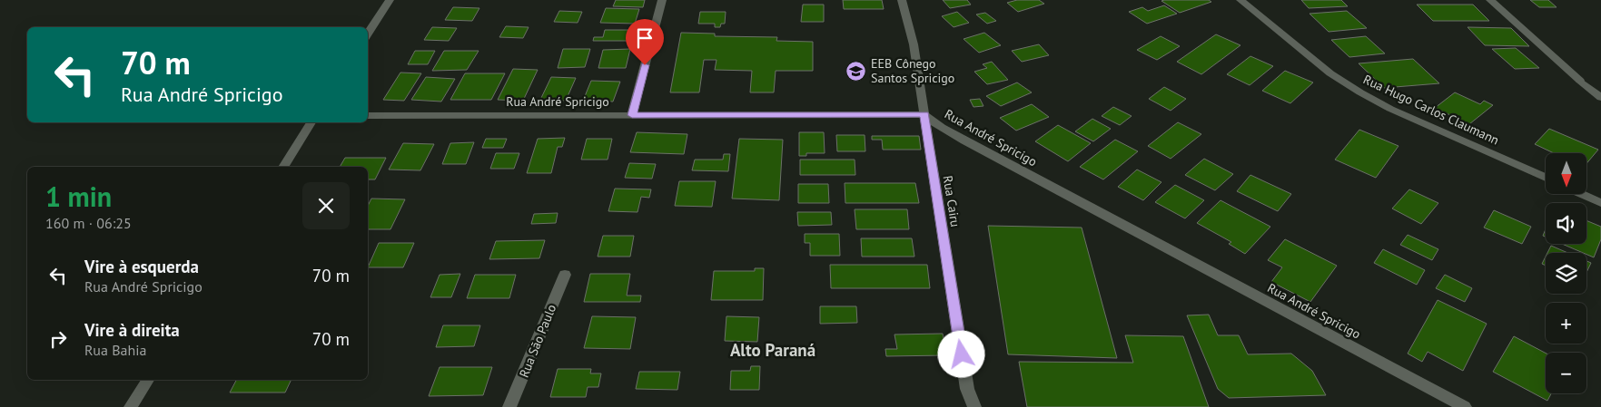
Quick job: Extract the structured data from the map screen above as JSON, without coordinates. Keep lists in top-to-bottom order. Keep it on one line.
{"streets":{"street":["Rua André Spricigo","Rua Hugo Carlos Claumann","Rua Cairu","Rua São Paulo"]},"crossings":[["Rua André Spricigo","Rua Cairu"]],"districts":["Alto Paraná"],"places":{"school or university":["EEB Cônego Santos Spricigo"]},"north":"bottom","page":{"turn":["70 m","Rua André Spricigo"],"map_buttons":["+","−"],"heading":["1 min","160 m · 06:25"],"list":[{"name":"Vire à esquerda","note":"Rua André Spricigo","value":"70 m"},{"name":"Vire à direita","note":"Rua Bahia","value":"70 m"}]}}
